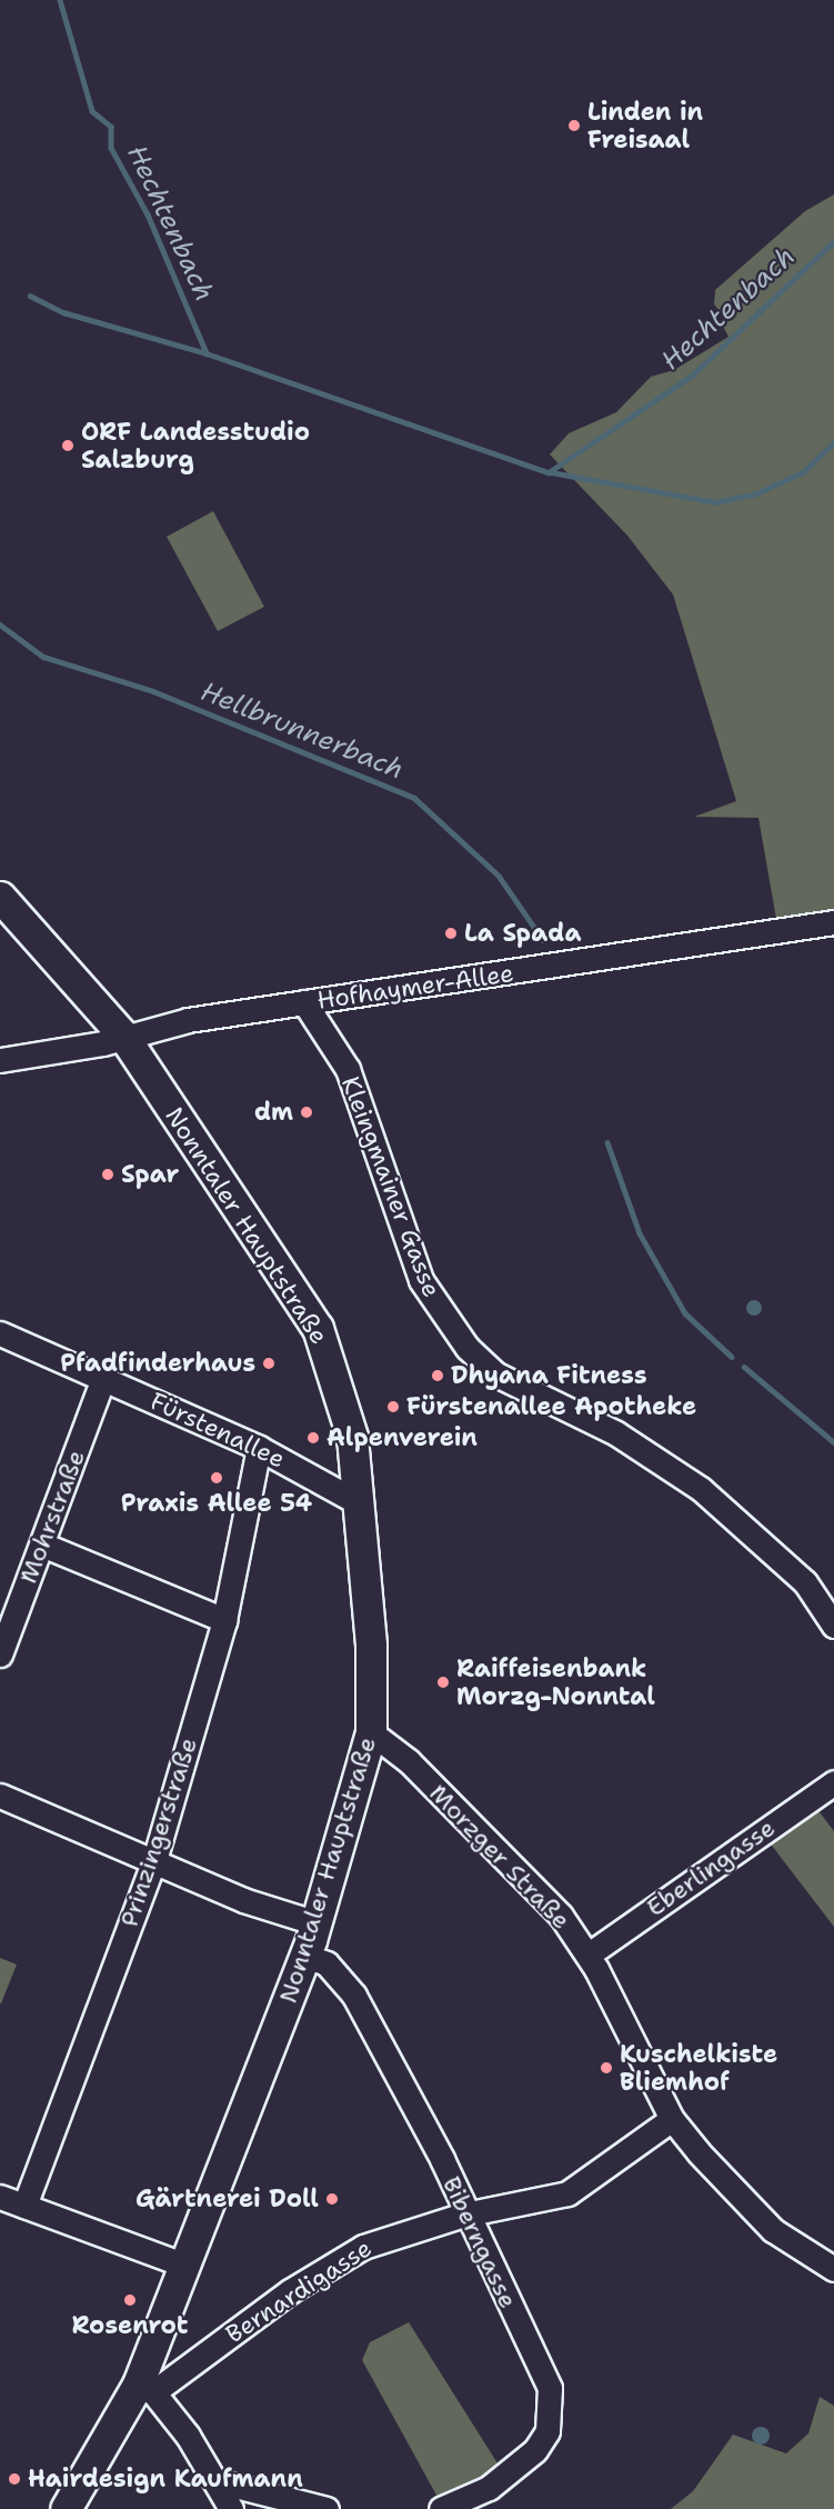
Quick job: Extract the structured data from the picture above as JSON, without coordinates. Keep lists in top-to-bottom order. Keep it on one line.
{"streets":{"main road":["Nonntaler Hauptstraße"],"street":["Hofhaymer-Allee","Kleingmainer Gasse","Fürstenallee","Mohrstraße","Prinzingerstraße","Morzger Straße","Eberlingasse","Biberngasse","Bernardigasse"]},"crossings":[["Hofhaymer-Allee","Kleingmainer Gasse"],["Hofhaymer-Allee","Nonntaler Hauptstraße"],["Nonntaler Hauptstraße","Fürstenallee"],["Nonntaler Hauptstraße","Morzger Straße"],["Nonntaler Hauptstraße","Biberngasse"],["Nonntaler Hauptstraße","Bernardigasse"],["Fürstenallee","Mohrstraße"],["Fürstenallee","Prinzingerstraße"],["Morzger Straße","Eberlingasse"],["Morzger Straße","Bernardigasse"],["Biberngasse","Bernardigasse"]],"water":["Hechtenbach","Hellbrunnerbach"],"places":["Linden in Freisaal","ORF Landesstudio Salzburg","La Spada","dm","Spar","Pfadfinderhaus","Dhyana Fitness","Fürstenallee Apotheke","Alpenverein","Praxis Allee 54","Raiffeisenbank Morzg-Nonntal","Kuschelkiste Bliemhof","Gärtnerei Doll","Rosenrot","Hairdesign Kaufmann"]}
